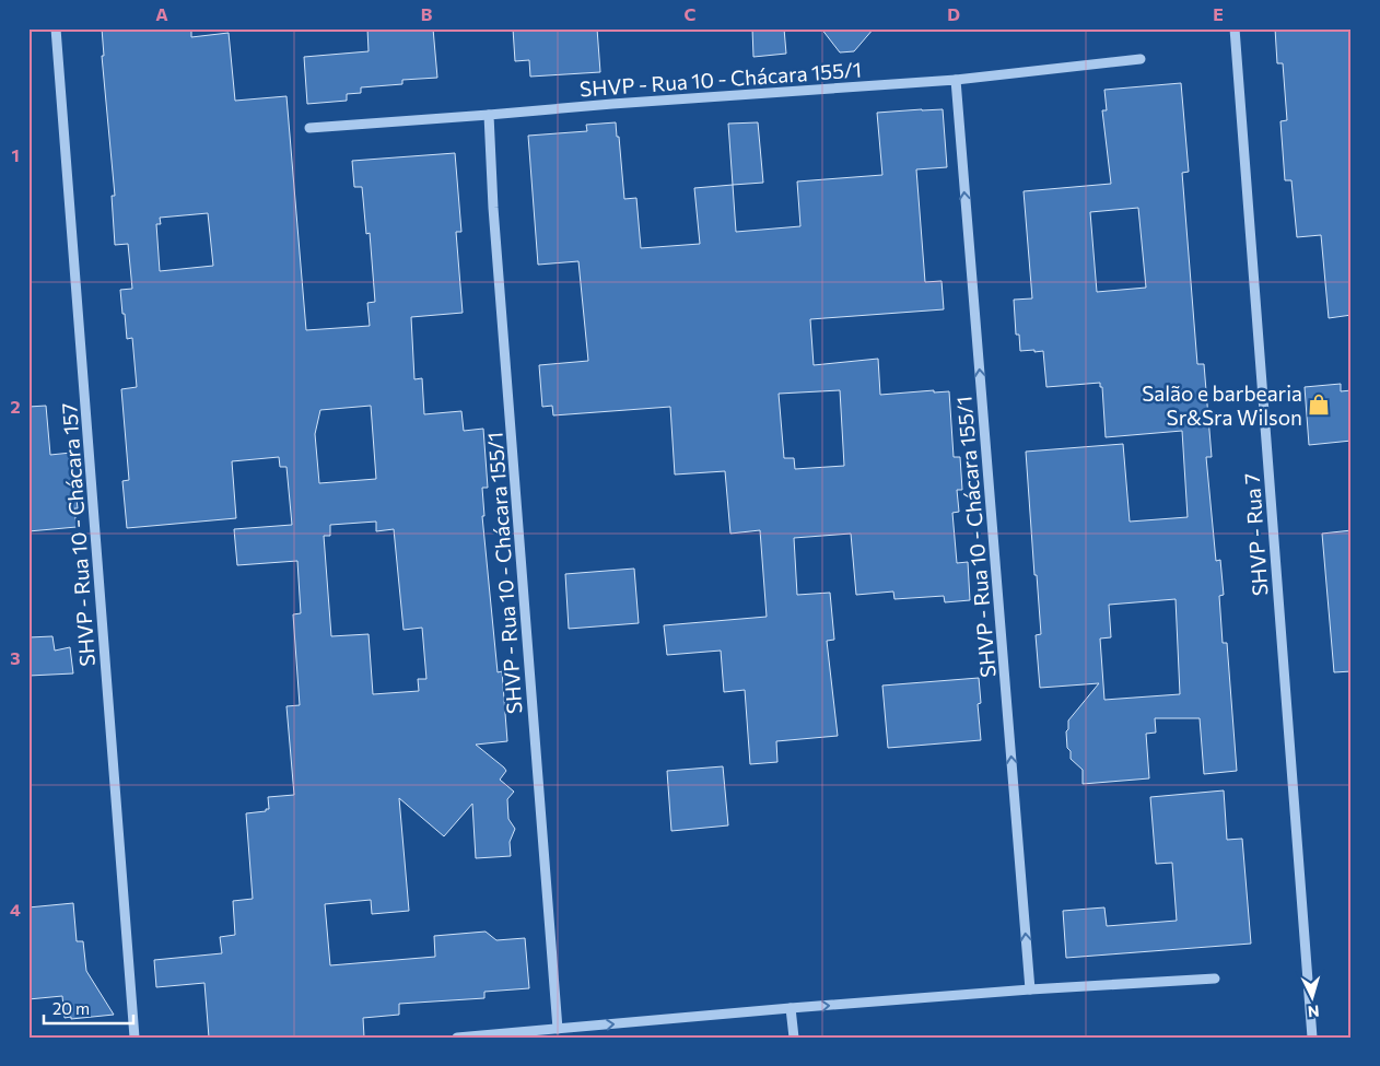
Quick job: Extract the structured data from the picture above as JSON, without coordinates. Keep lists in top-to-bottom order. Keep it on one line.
{"streets":{"street":["SHVP - Rua 10 - Chácara 155/1","SHVP - Rua 10 - Chácara 157","SHVP - Rua 7"]},"places":{"shop":["Salão e barbearia Sr&Sra Wilson"]},"scale_bar":"20 m","north":"bottom","grid":{"columns":["A","B","C","D","E"],"rows":["1","2","3","4"]}}
